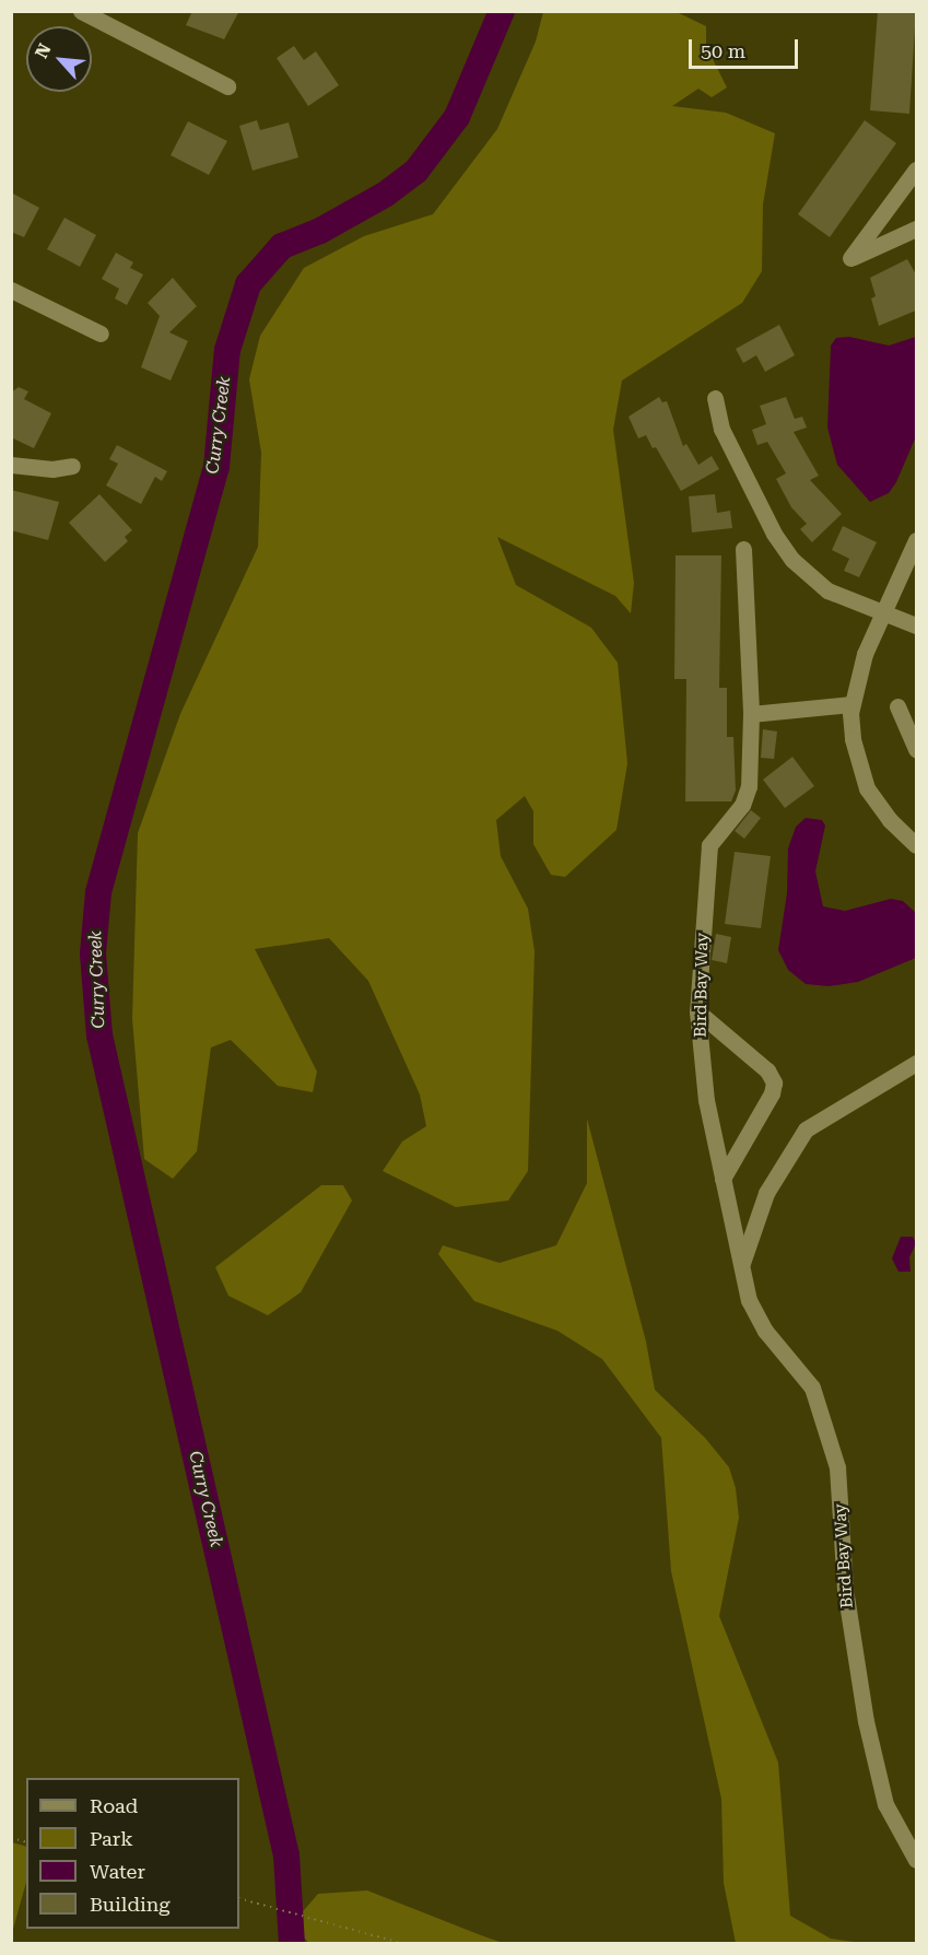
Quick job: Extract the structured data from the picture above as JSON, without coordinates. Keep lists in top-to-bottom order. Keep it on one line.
{"streets":{"street":["Bird Bay Way"]},"water":["Curry Creek"],"legend":["Road","Park","Water","Building"],"scale_bar":"50 m","north":"top left"}
